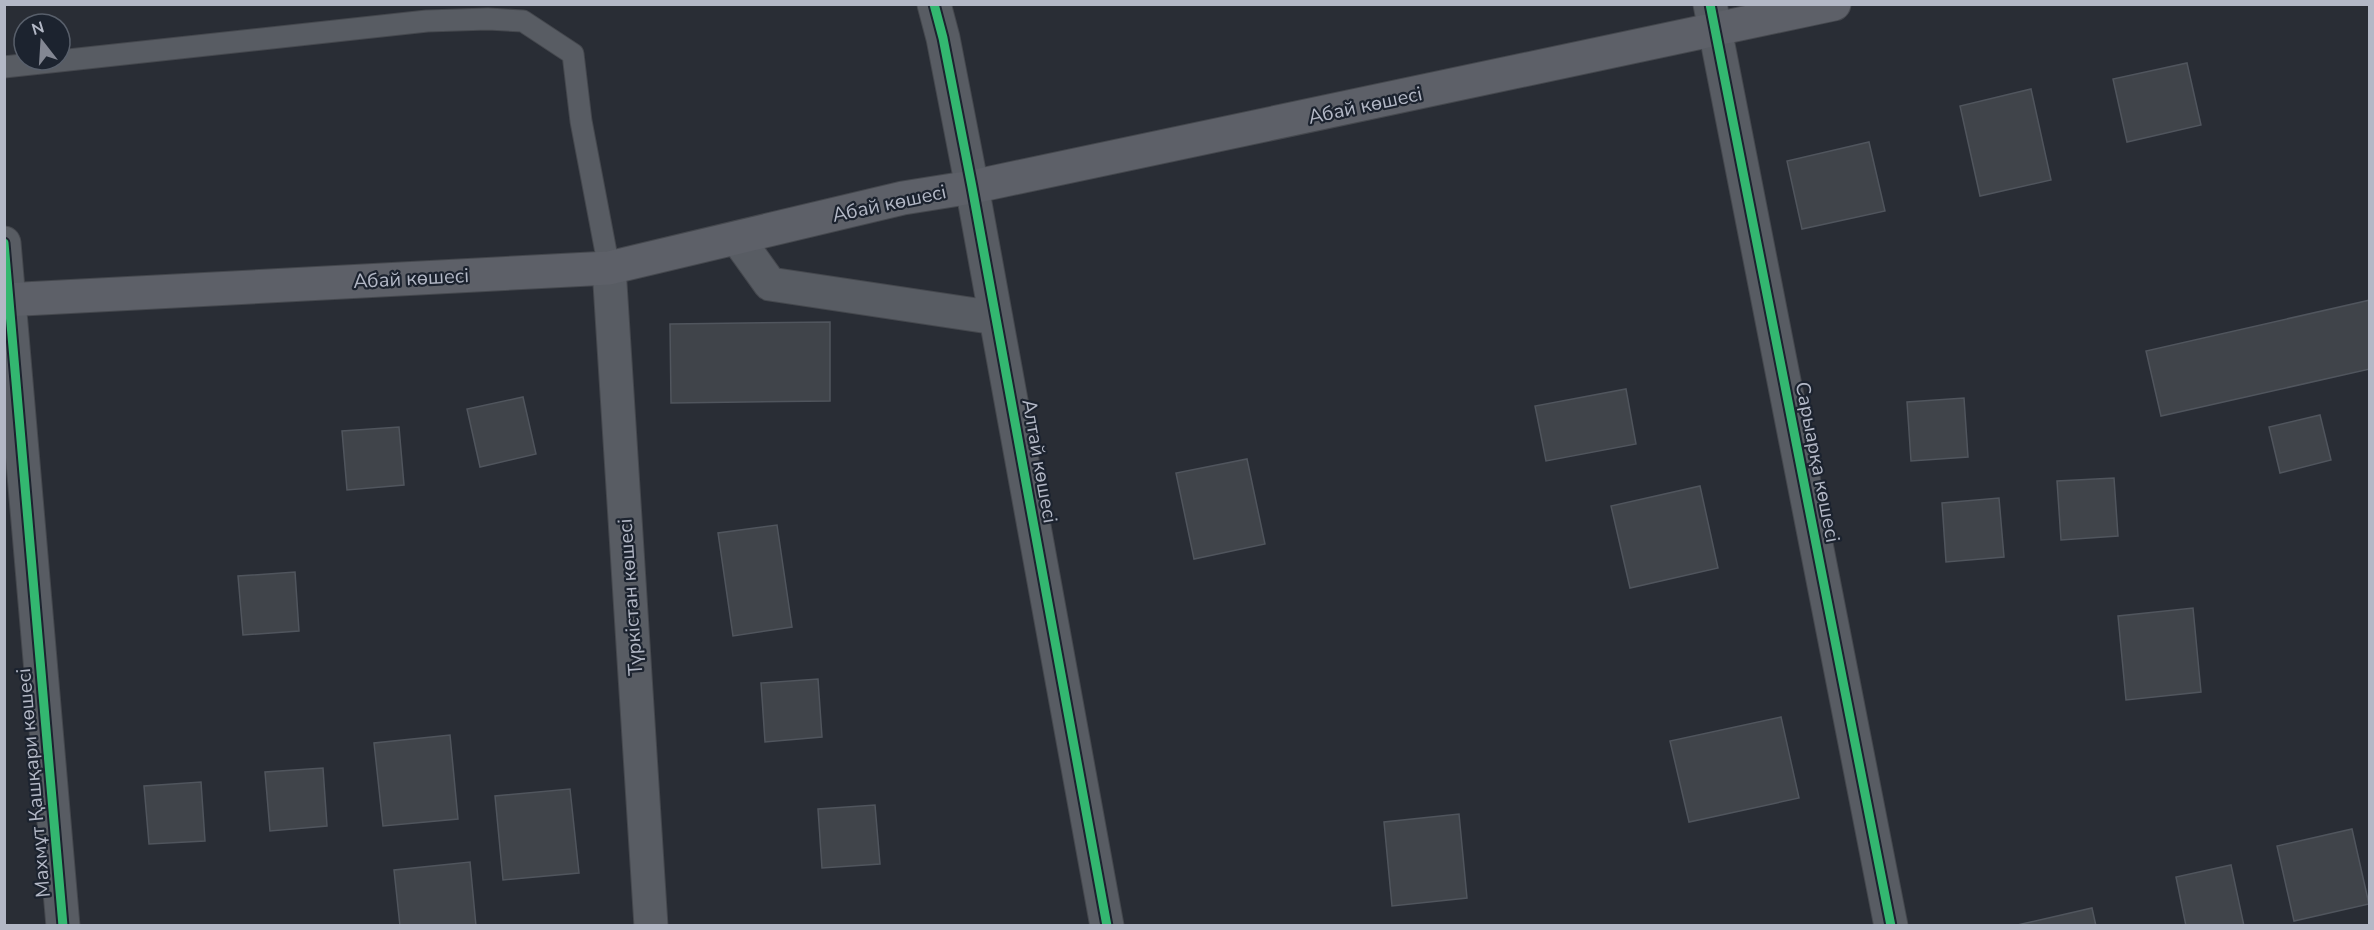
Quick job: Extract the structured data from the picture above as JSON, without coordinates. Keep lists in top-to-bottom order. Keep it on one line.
{"streets":{"main road":["Абай көшесі"],"street":["Алтай көшесі","Сарыарқа көшесі","Түркістан көшесі","Махмұт Қашқари көшесі"]},"crossings":[["Абай көшесі","Алтай көшесі"],["Абай көшесі","Сарыарқа көшесі"],["Абай көшесі","Түркістан көшесі"],["Абай көшесі","Махмұт Қашқари көшесі"]],"north":"top"}
